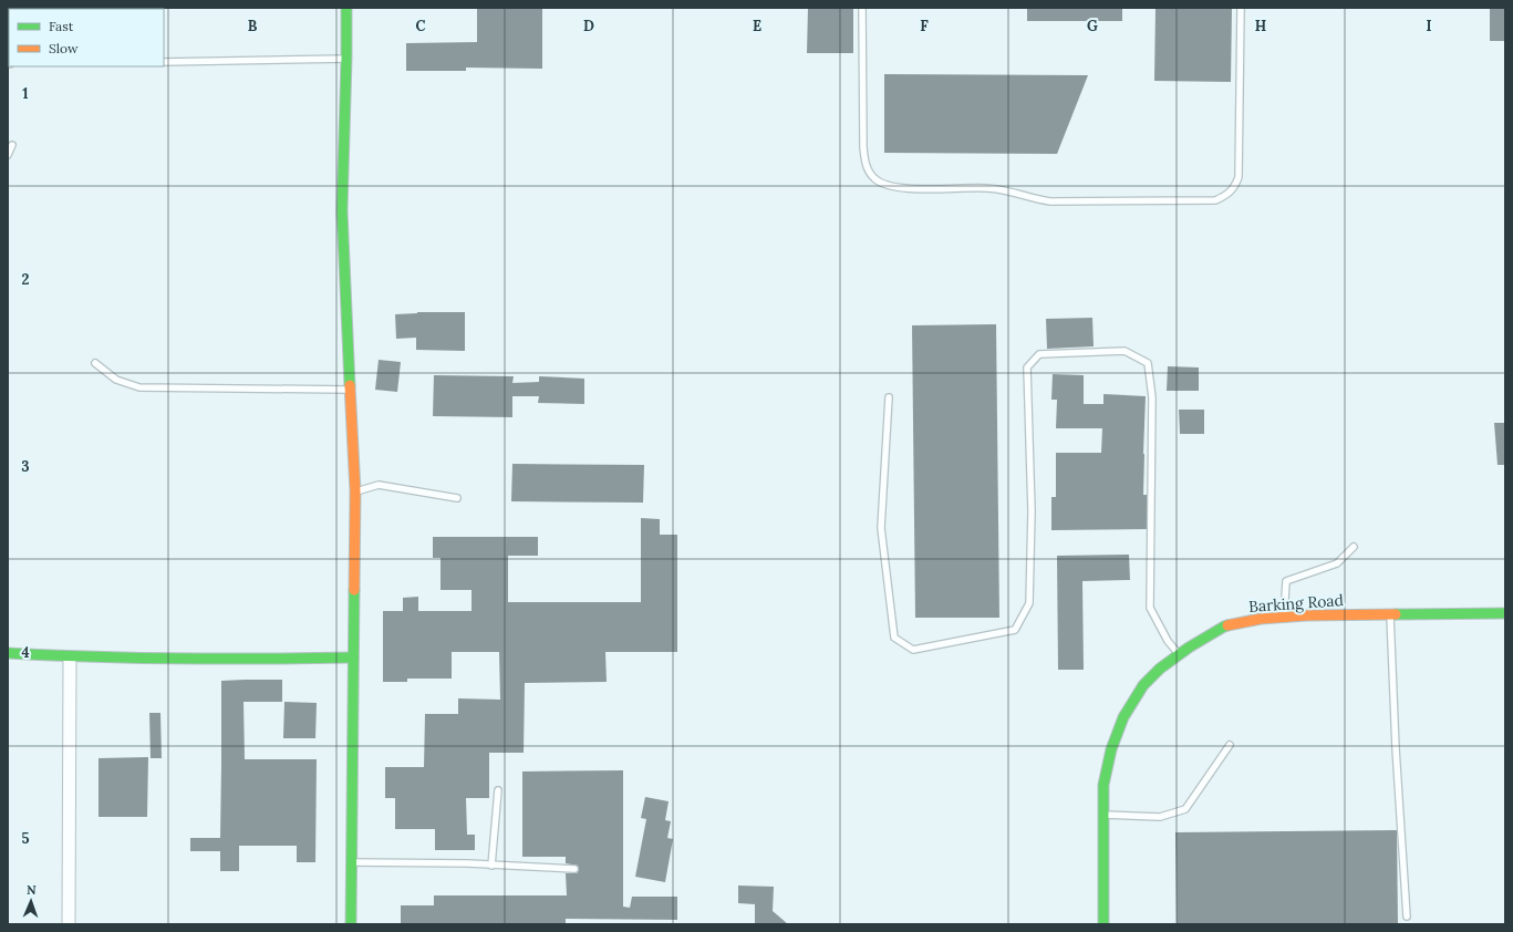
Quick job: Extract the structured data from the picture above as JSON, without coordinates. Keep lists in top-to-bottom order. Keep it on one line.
{"streets":{"street":["Barking Road"]},"legend":["Fast","Slow"],"north":"top","grid":{"columns":["B","C","D","E","F","G","H","I"],"rows":["1","2","3","4","5"]}}
